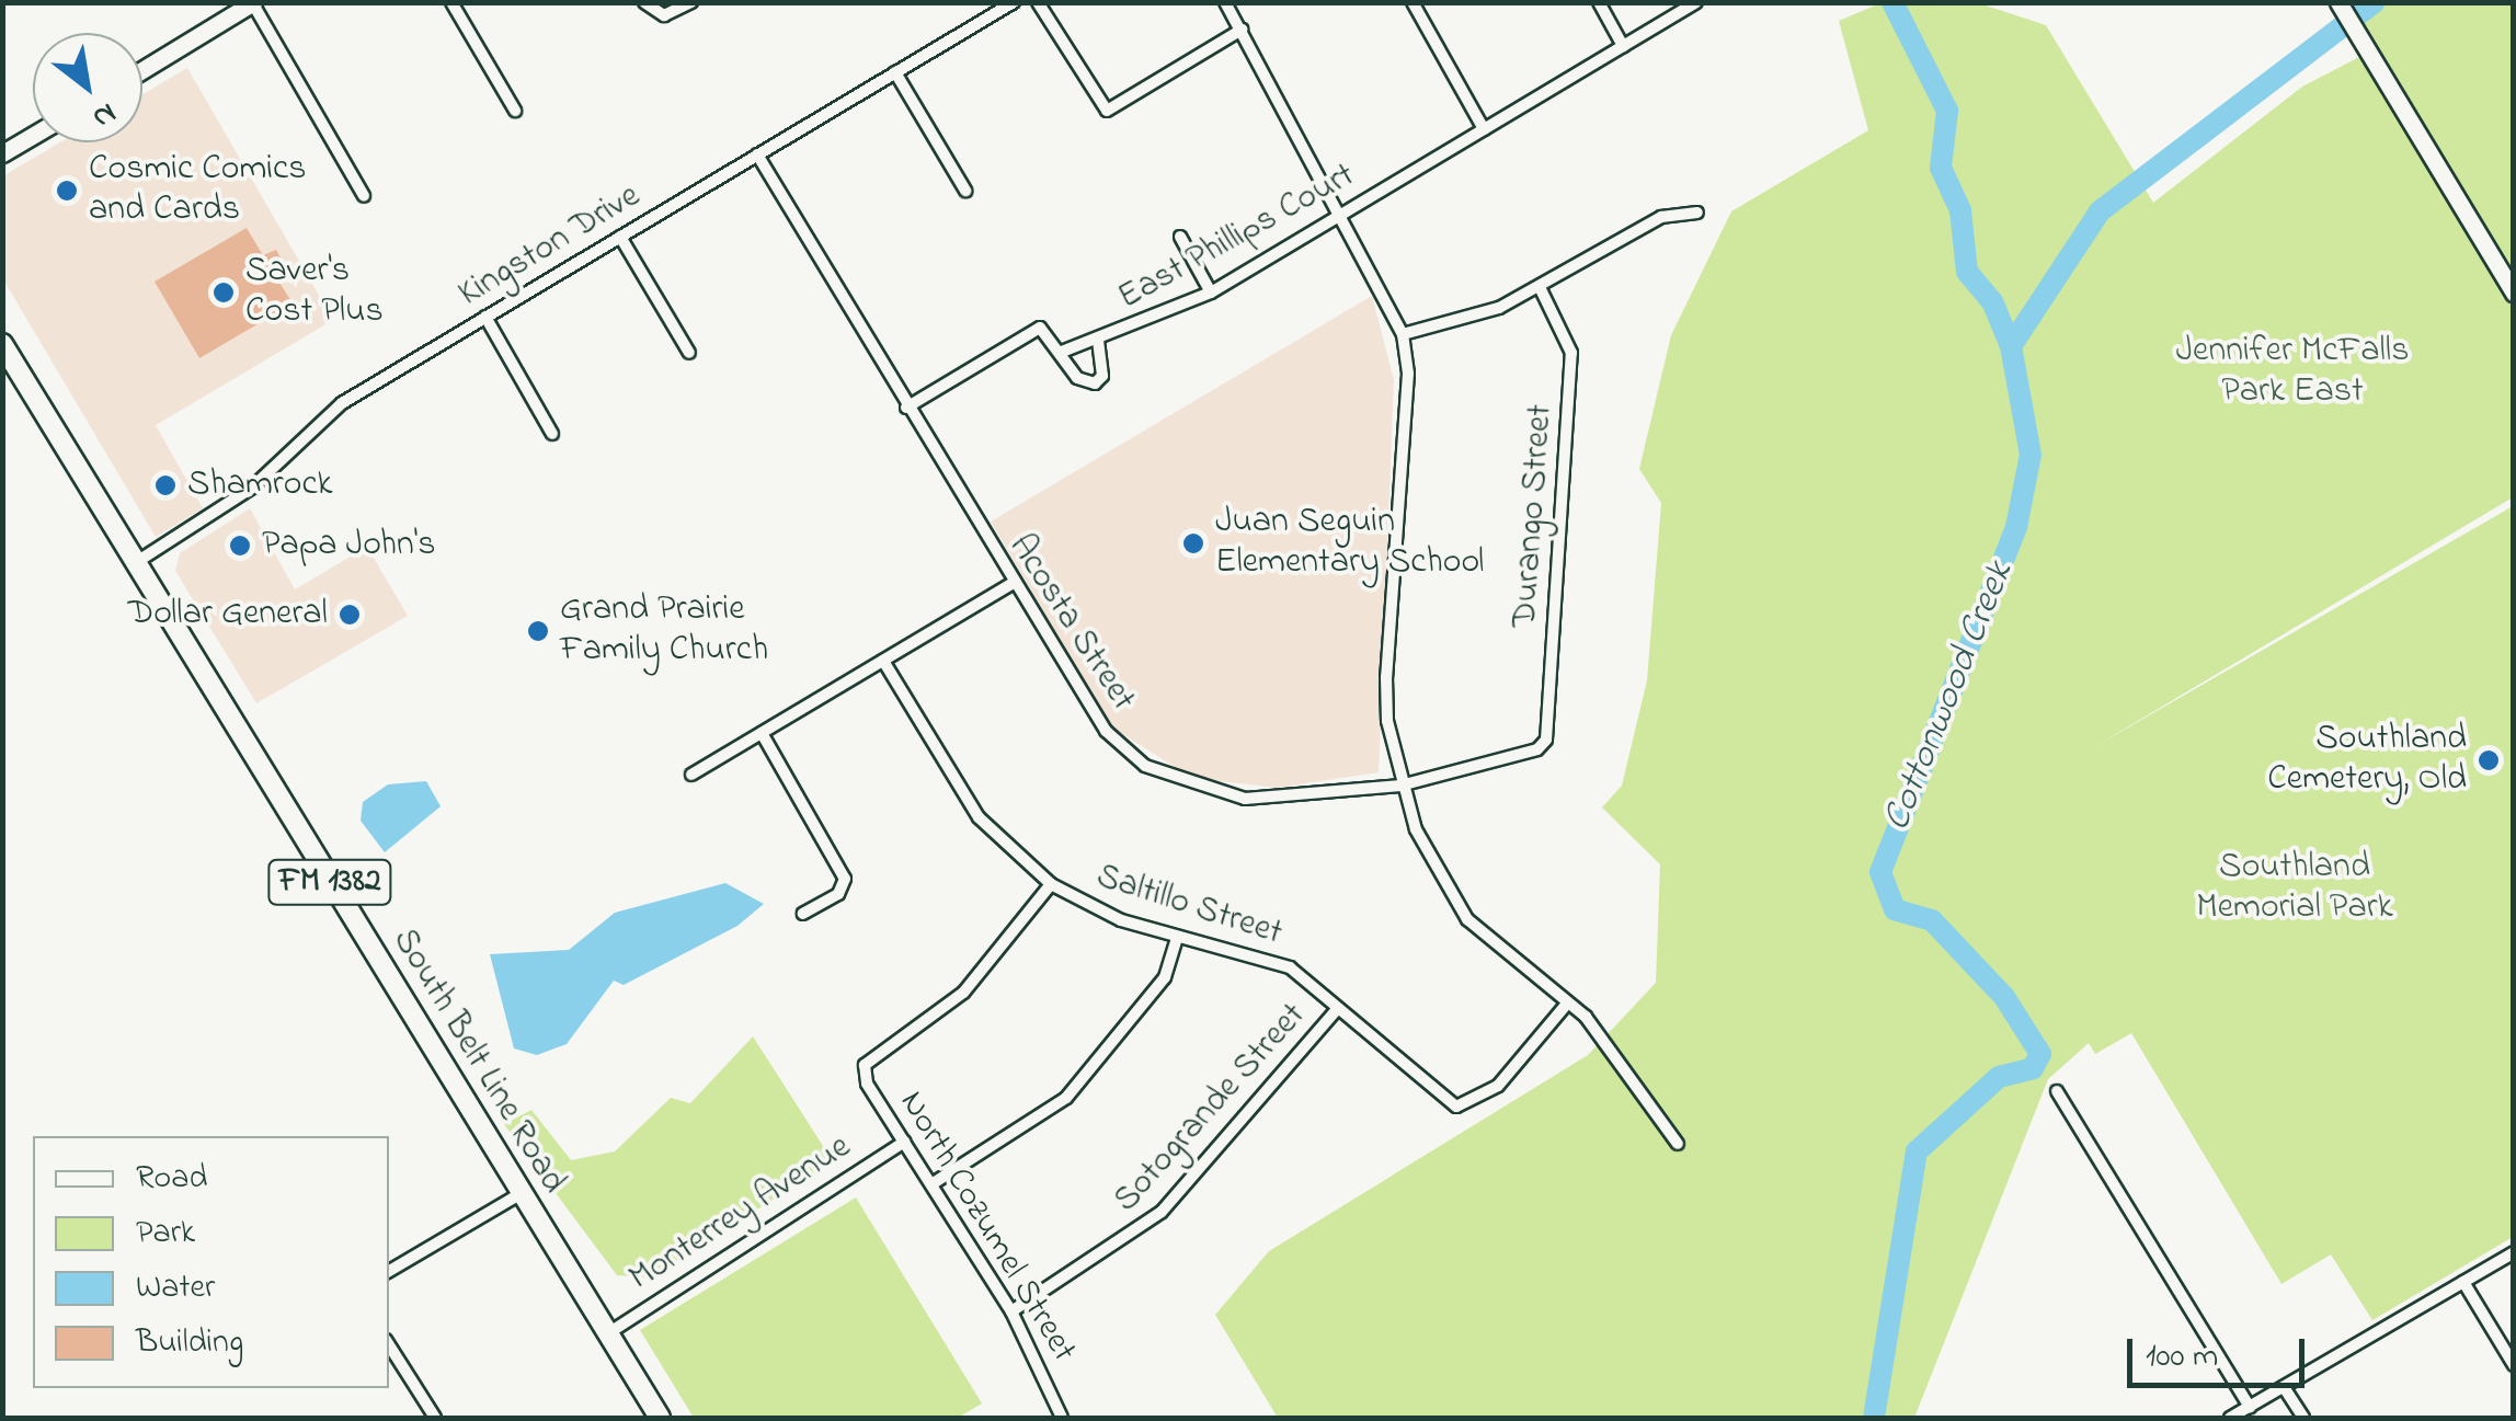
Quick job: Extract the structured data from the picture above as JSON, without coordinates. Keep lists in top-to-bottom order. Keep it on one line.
{"streets":{"main road":["FM 1382","South Belt Line Road"],"street":["East Phillips Court","Kingston Drive","Durango Street","Acosta Street","Saltillo Street","Sotogrande Street","Monterrey Avenue","North Cozumel Street"]},"crossings":[["Kingston Drive","Acosta Street"],["Kingston Drive","South Belt Line Road"],["Durango Street","Acosta Street"],["Saltillo Street","Sotogrande Street"],["Saltillo Street","North Cozumel Street"],["South Belt Line Road","Monterrey Avenue"],["Sotogrande Street","North Cozumel Street"],["Monterrey Avenue","North Cozumel Street"]],"water":["Cottonwood Creek"],"parks":["Jennifer McFalls Park East","Southland Memorial Park"],"places":["Cosmic Comics and Cards","Saver's Cost Plus","Shamrock","Juan Seguin Elementary School","Papa John's","Dollar General","Grand Prairie Family Church","Southland Cemetery, Old"],"legend":["Road","Park","Water","Building"],"scale_bar":"100 m","north":"bottom right"}
